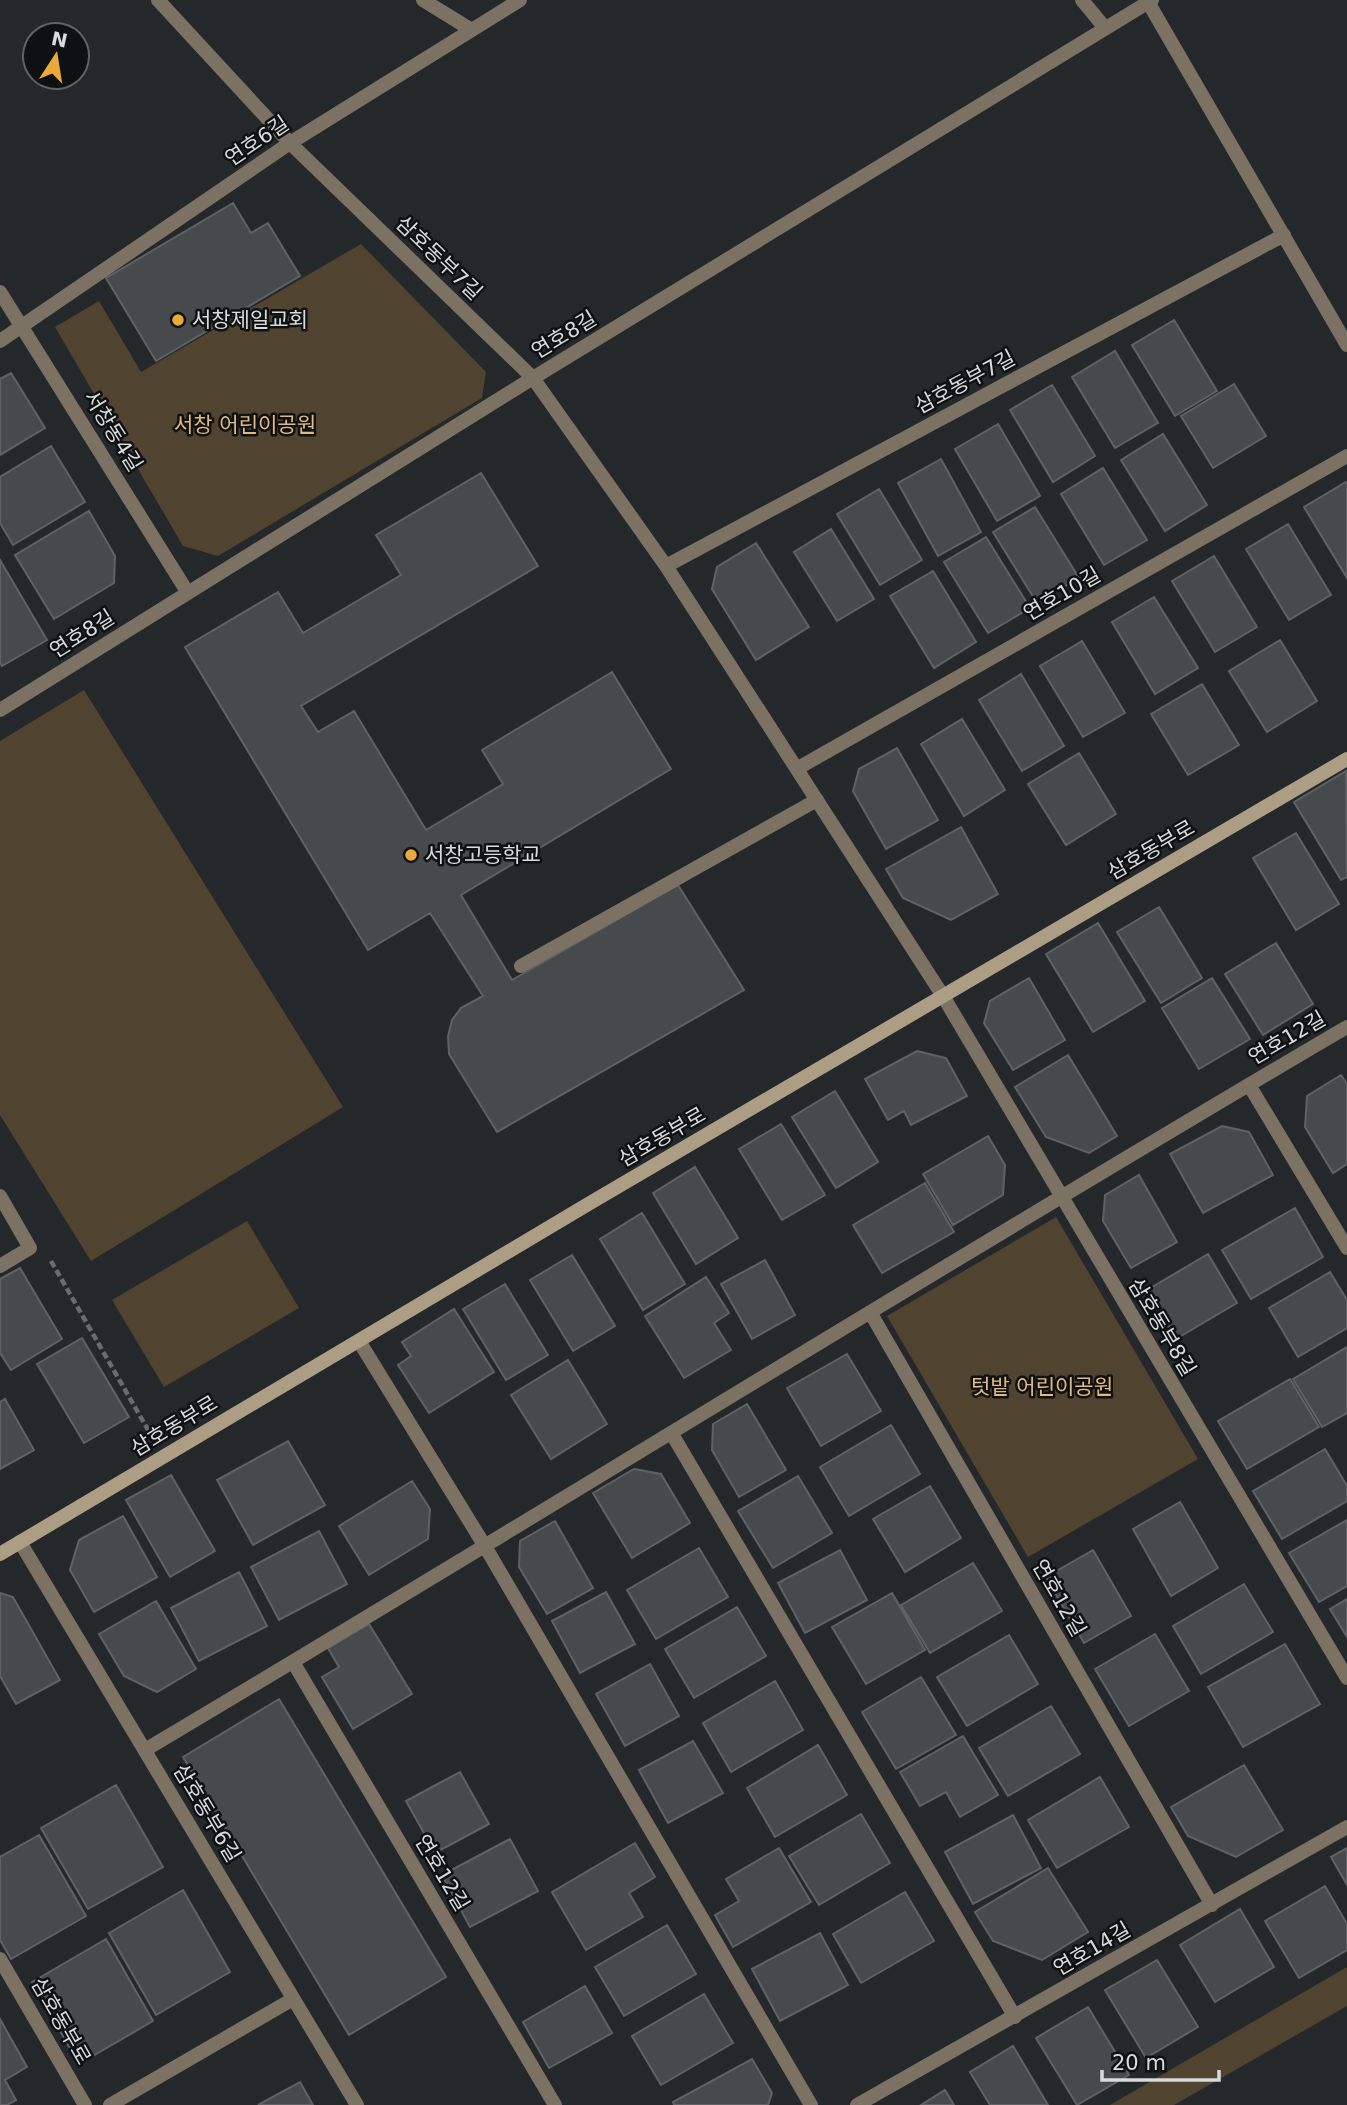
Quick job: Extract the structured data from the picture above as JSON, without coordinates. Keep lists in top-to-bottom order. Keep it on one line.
{"streets":{"street":["연호6길","삼호동부7길","연호8길","서창동4길","연호10길","삼호동부로","연호12길","삼호동부8길","삼호동부6길","연호14길"]},"crossings":[["연호6길","삼호동부7길"],["연호6길","서창동4길"],["삼호동부7길","연호8길"],["삼호동부7길","연호10길"],["삼호동부7길","삼호동부로"],["삼호동부7길","삼호동부8길"],["연호8길","서창동4길"],["삼호동부로","삼호동부8길"],["삼호동부로","삼호동부6길"],["연호12길","삼호동부8길"],["연호12길","삼호동부6길"],["연호12길","연호14길"]],"parks":["서창 어린이공원","텃밭 어린이공원"],"places":["서창제일교회","서창고등학교"],"scale_bar":"20 m","north":"top"}
